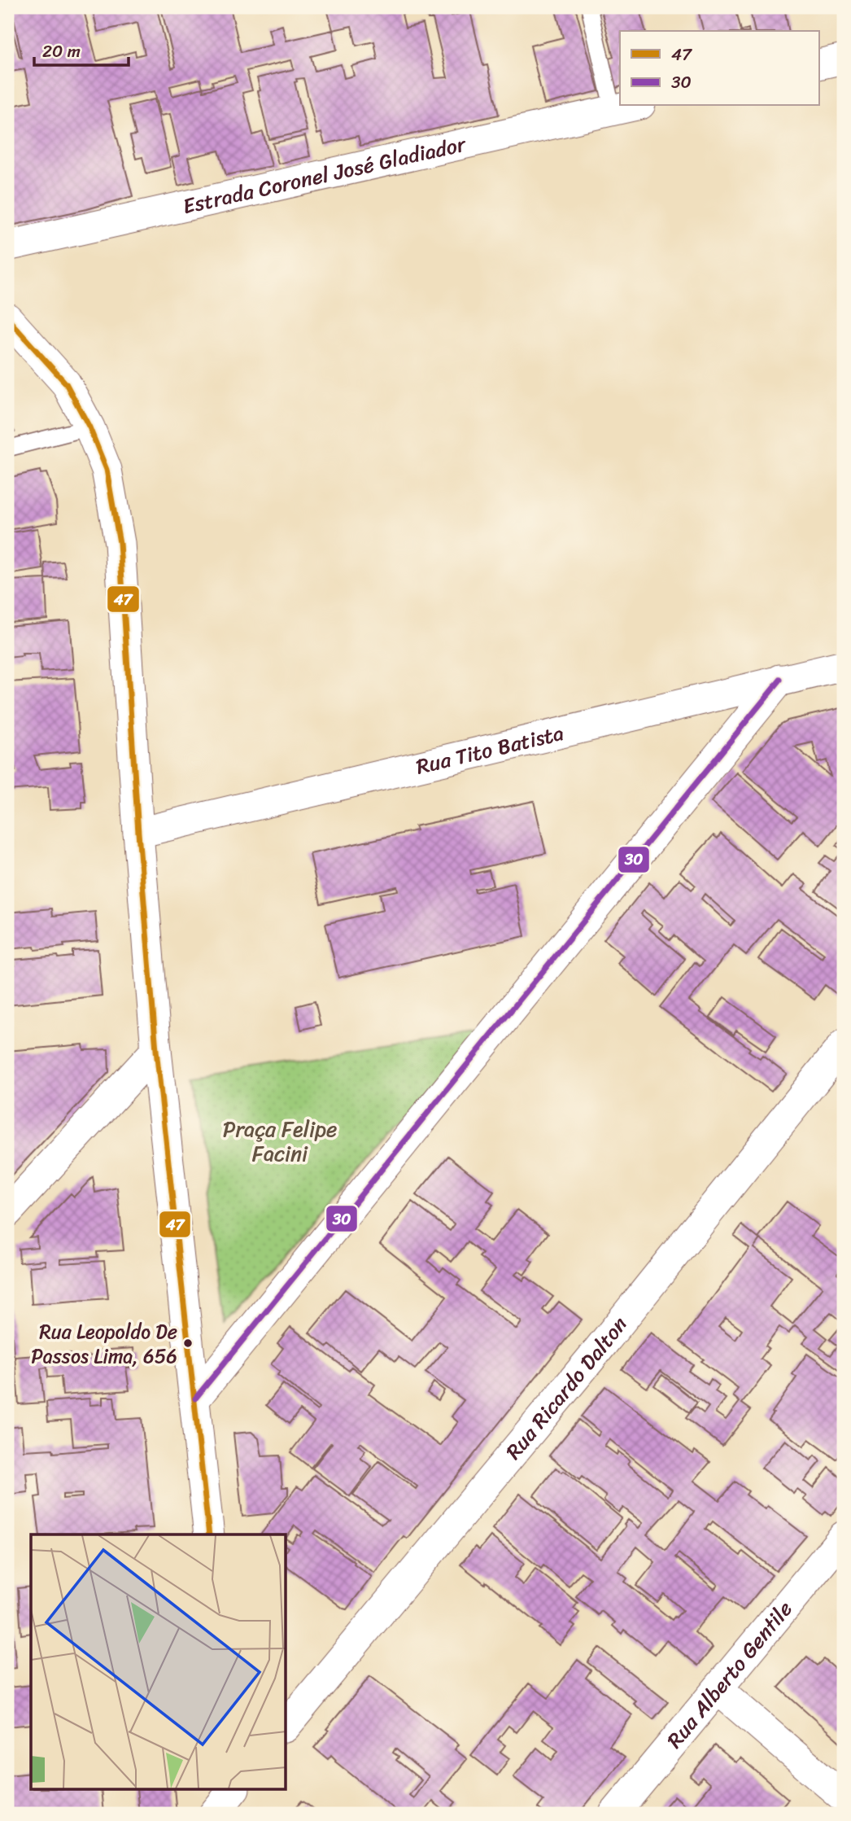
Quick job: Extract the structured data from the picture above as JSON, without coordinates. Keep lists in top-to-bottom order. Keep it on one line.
{"streets":{"street":["Estrada Coronel José Gladiador","Rua Tito Batista","Rua Ricardo Dalton","Rua Alberto Gentile"]},"parks":["Praça Felipe Facini"],"places":["Rua Leopoldo De Passos Lima, 656"],"lines":["transit line 47","transit line 30"],"legend":["47","30"],"scale_bar":"20 m"}
